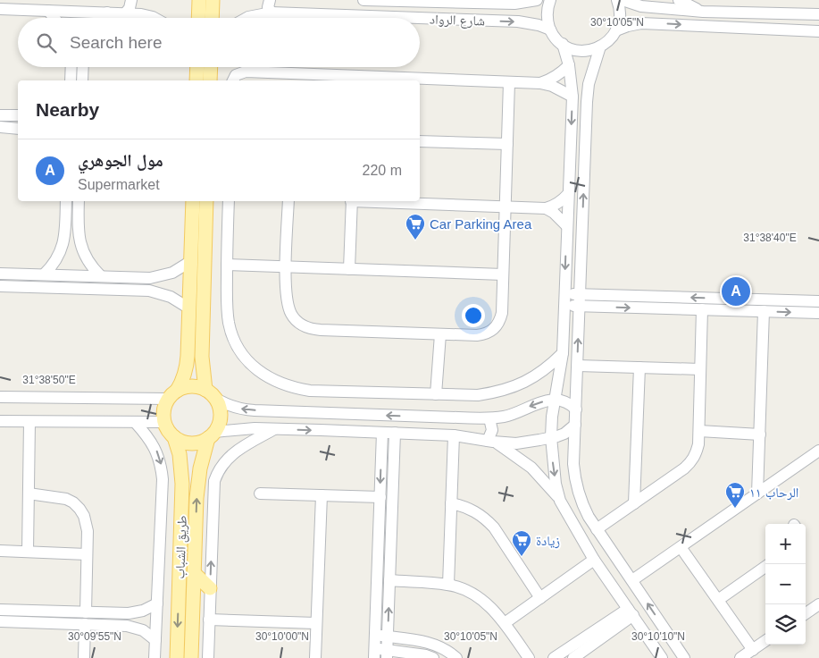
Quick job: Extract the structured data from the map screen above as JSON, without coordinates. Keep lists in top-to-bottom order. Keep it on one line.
{"streets":{"main road":["طريق الشباب"],"street":["شارع الرواد"]},"places":{"supermarket":["Car Parking Area","الرحاب ١١","زيادة"]},"page":{"search":"Search here","heading":"Nearby","list":[{"mark":"A","name":"مول الجوهري","note":"Supermarket","value":"220 m"}],"pins":"A","map_buttons":["+","−"]},"coordinates":["30°10'05\"N","31°38'40\"E","31°38'50\"E","30°09'55\"N","30°10'00\"N","30°10'10\"N"]}
